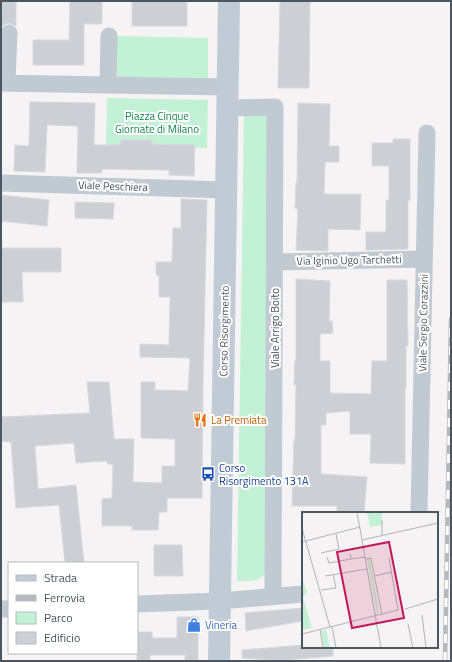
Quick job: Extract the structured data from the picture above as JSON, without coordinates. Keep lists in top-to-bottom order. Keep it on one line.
{"streets":{"main road":["Corso Risorgimento"],"street":["Viale Peschiera","Via Iginio Ugo Tarchetti","Viale Sergio Corazzini","Viale Arrigo Boito"]},"crossings":[["Viale Peschiera","Corso Risorgimento"],["Via Iginio Ugo Tarchetti","Viale Sergio Corazzini"],["Via Iginio Ugo Tarchetti","Viale Arrigo Boito"],["Viale Arrigo Boito","Corso Risorgimento"]],"parks":["Piazza Cinque Giornate di Milano"],"places":{"restaurant":["La Premiata"],"bus stop":["Corso Risorgimento 131A"],"shop":["Vineria"]},"legend":["Strada","Ferrovia","Parco","Edificio"]}
